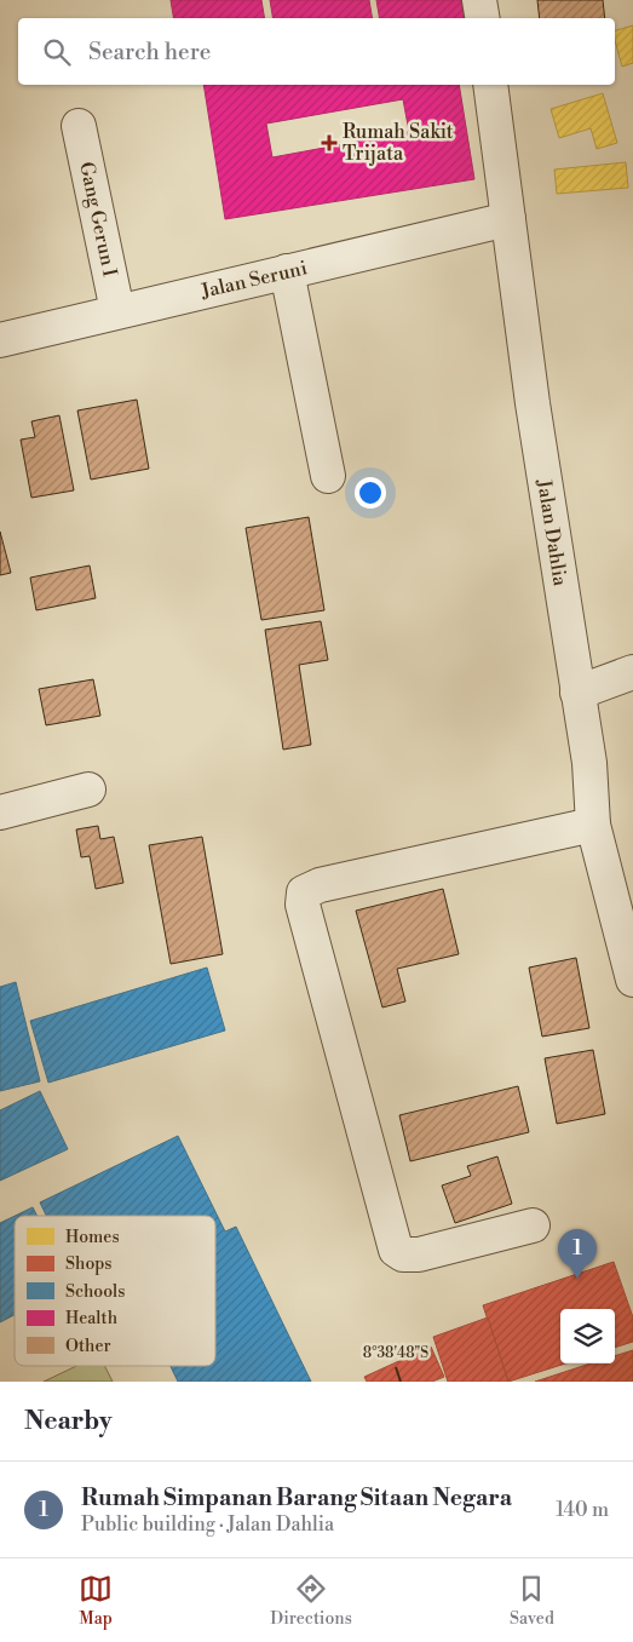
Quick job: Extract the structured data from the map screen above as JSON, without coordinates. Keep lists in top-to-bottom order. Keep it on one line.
{"streets":{"street":["Gang Gerun I","Jalan Seruni","Jalan Dahlia"]},"crossings":[["Gang Gerun I","Jalan Seruni"],["Jalan Seruni","Jalan Dahlia"]],"places":{"health":["Rumah Sakit Trijata"]},"legend":["Homes","Shops","Schools","Health","Other"],"page":{"search":"Search here","pins":"1","heading":"Nearby","list":[{"mark":"1","name":"Rumah Simpanan Barang Sitaan Negara","note":"Public building · Jalan Dahlia","value":"140 m"}],"nav":["Map","Directions","Saved"]},"coordinates":["8°38'48\"S"]}
